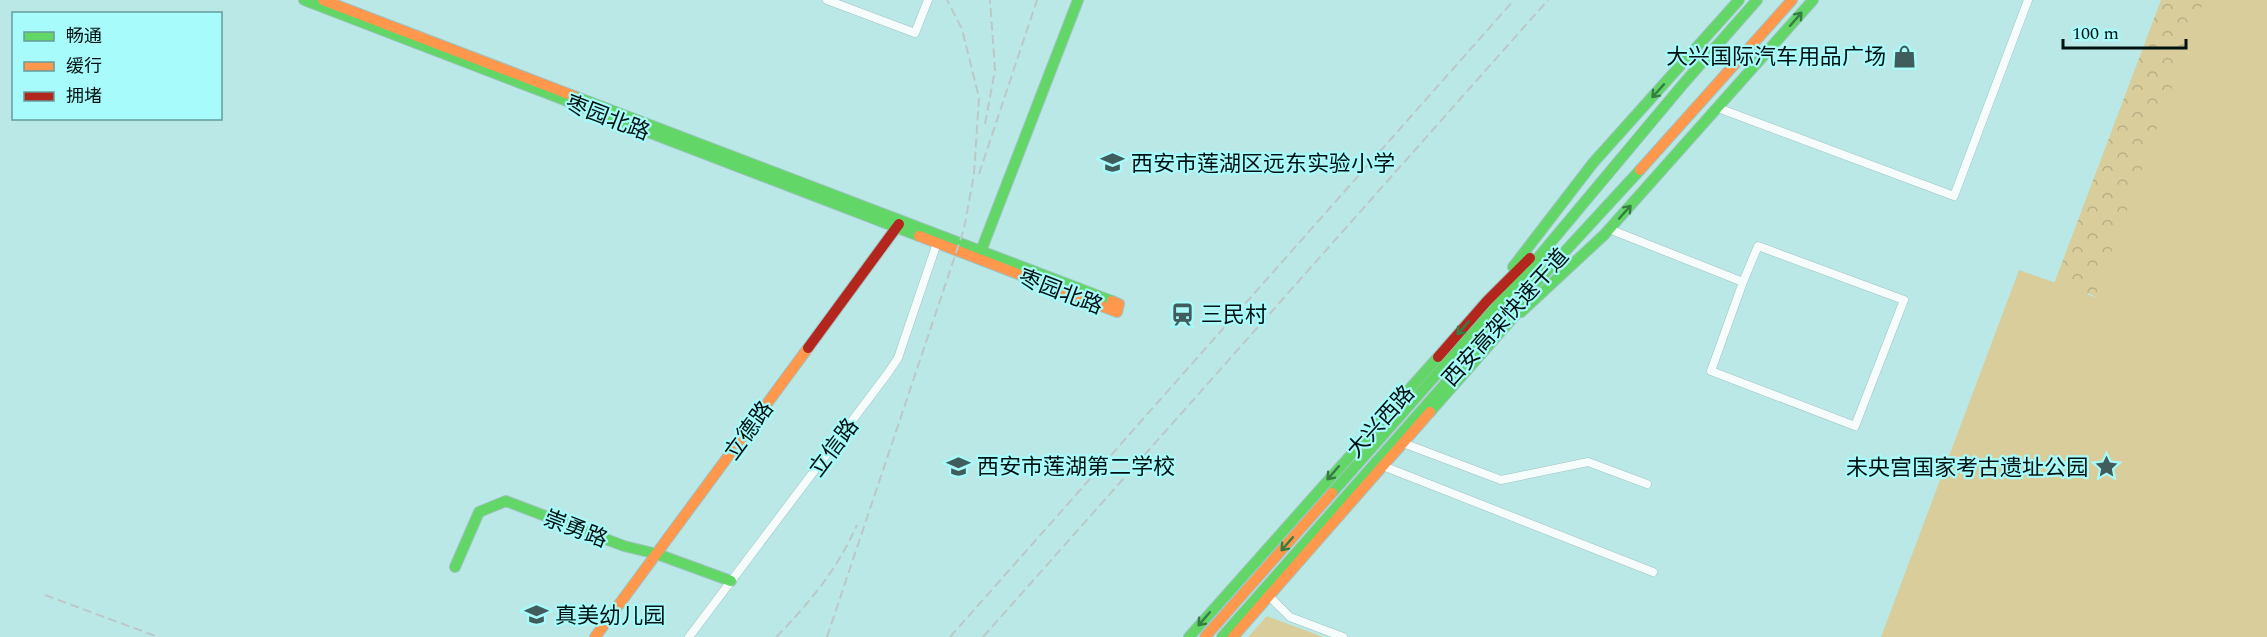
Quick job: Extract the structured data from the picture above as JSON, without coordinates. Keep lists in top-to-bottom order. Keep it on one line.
{"streets":{"main road":["枣园北路","西安高架快速干道","大兴西路","立德路","崇勇路"],"street":["立信路"]},"crossings":[["枣园北路","立德路"],["枣园北路","立信路"],["西安高架快速干道","大兴西路"],["立德路","崇勇路"],["立信路","崇勇路"]],"places":{"shop":["大兴国际汽车用品广场"],"school or university":["西安市莲湖区远东实验小学","西安市莲湖第二学校","真美幼儿园"],"station":["三民村"],"place":["未央宫国家考古遗址公园"]},"legend":["畅通","缓行","拥堵"],"scale_bar":"100 m"}
